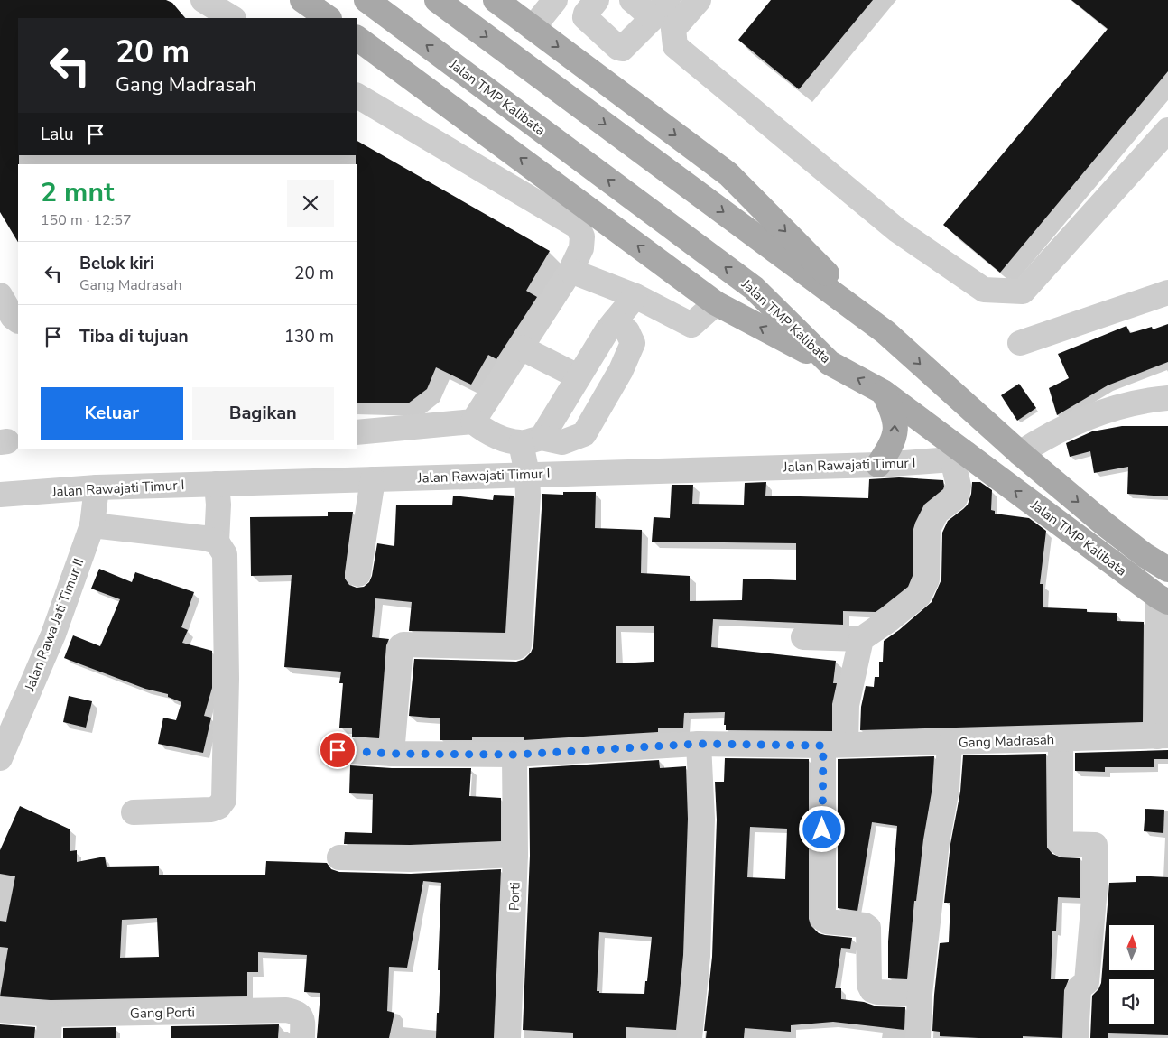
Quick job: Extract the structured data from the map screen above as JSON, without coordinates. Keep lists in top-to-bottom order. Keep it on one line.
{"streets":{"main road":["Jalan TMP Kalibata"],"street":["Jalan Rawajati Timur I","Jalan Rawa Jati Timur II","Gang Madrasah","Porti","Gang Porti"]},"crossings":[["Jalan TMP Kalibata","Jalan Rawajati Timur I"],["Jalan Rawajati Timur I","Jalan Rawa Jati Timur II"],["Gang Madrasah","Porti"]],"north":"top","page":{"turn":["20 m","Gang Madrasah"],"then":"Lalu","heading":["2 mnt","150 m · 12:57"],"list":[{"name":"Belok kiri","note":"Gang Madrasah","value":"20 m"},{"name":"Tiba di tujuan","value":"130 m"}],"buttons":["Keluar","Bagikan"]}}
